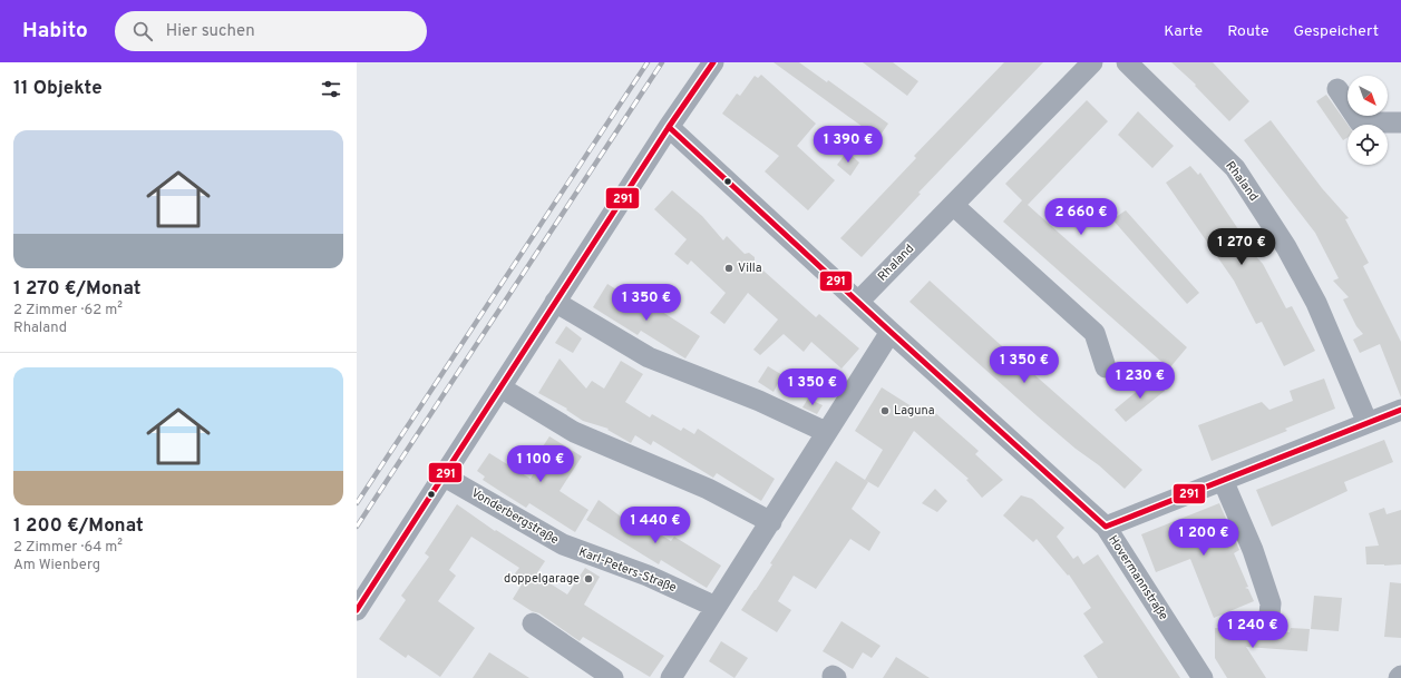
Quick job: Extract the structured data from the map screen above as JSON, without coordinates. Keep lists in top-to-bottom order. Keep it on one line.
{"streets":{"street":["Rhaland","Vonderbergstraße","Karl-Peters-Straße","Hovermannstraße"]},"crossings":[["Rhaland","Hovermannstraße"],["Vonderbergstraße","Karl-Peters-Straße"]],"places":["Villa","Laguna","doppelgarage"],"lines":["transit line 291"],"north":"bottom right","page":{"header":"Habito","search":"Hier suchen","nav":["Karte","Route","Gespeichert"],"heading":"11 Objekte","list":[{"name":"1 270 €/Monat","note":"2 Zimmer · 62 m² · Rhaland"},{"name":"1 200 €/Monat","note":"2 Zimmer · 64 m² · Am Wienberg"}],"price":["1 390 €","2 660 €","1 270 €","1 350 €","1 350 €","1 230 €","1 350 €","1 100 €","1 440 €","1 200 €","1 240 €"]}}
